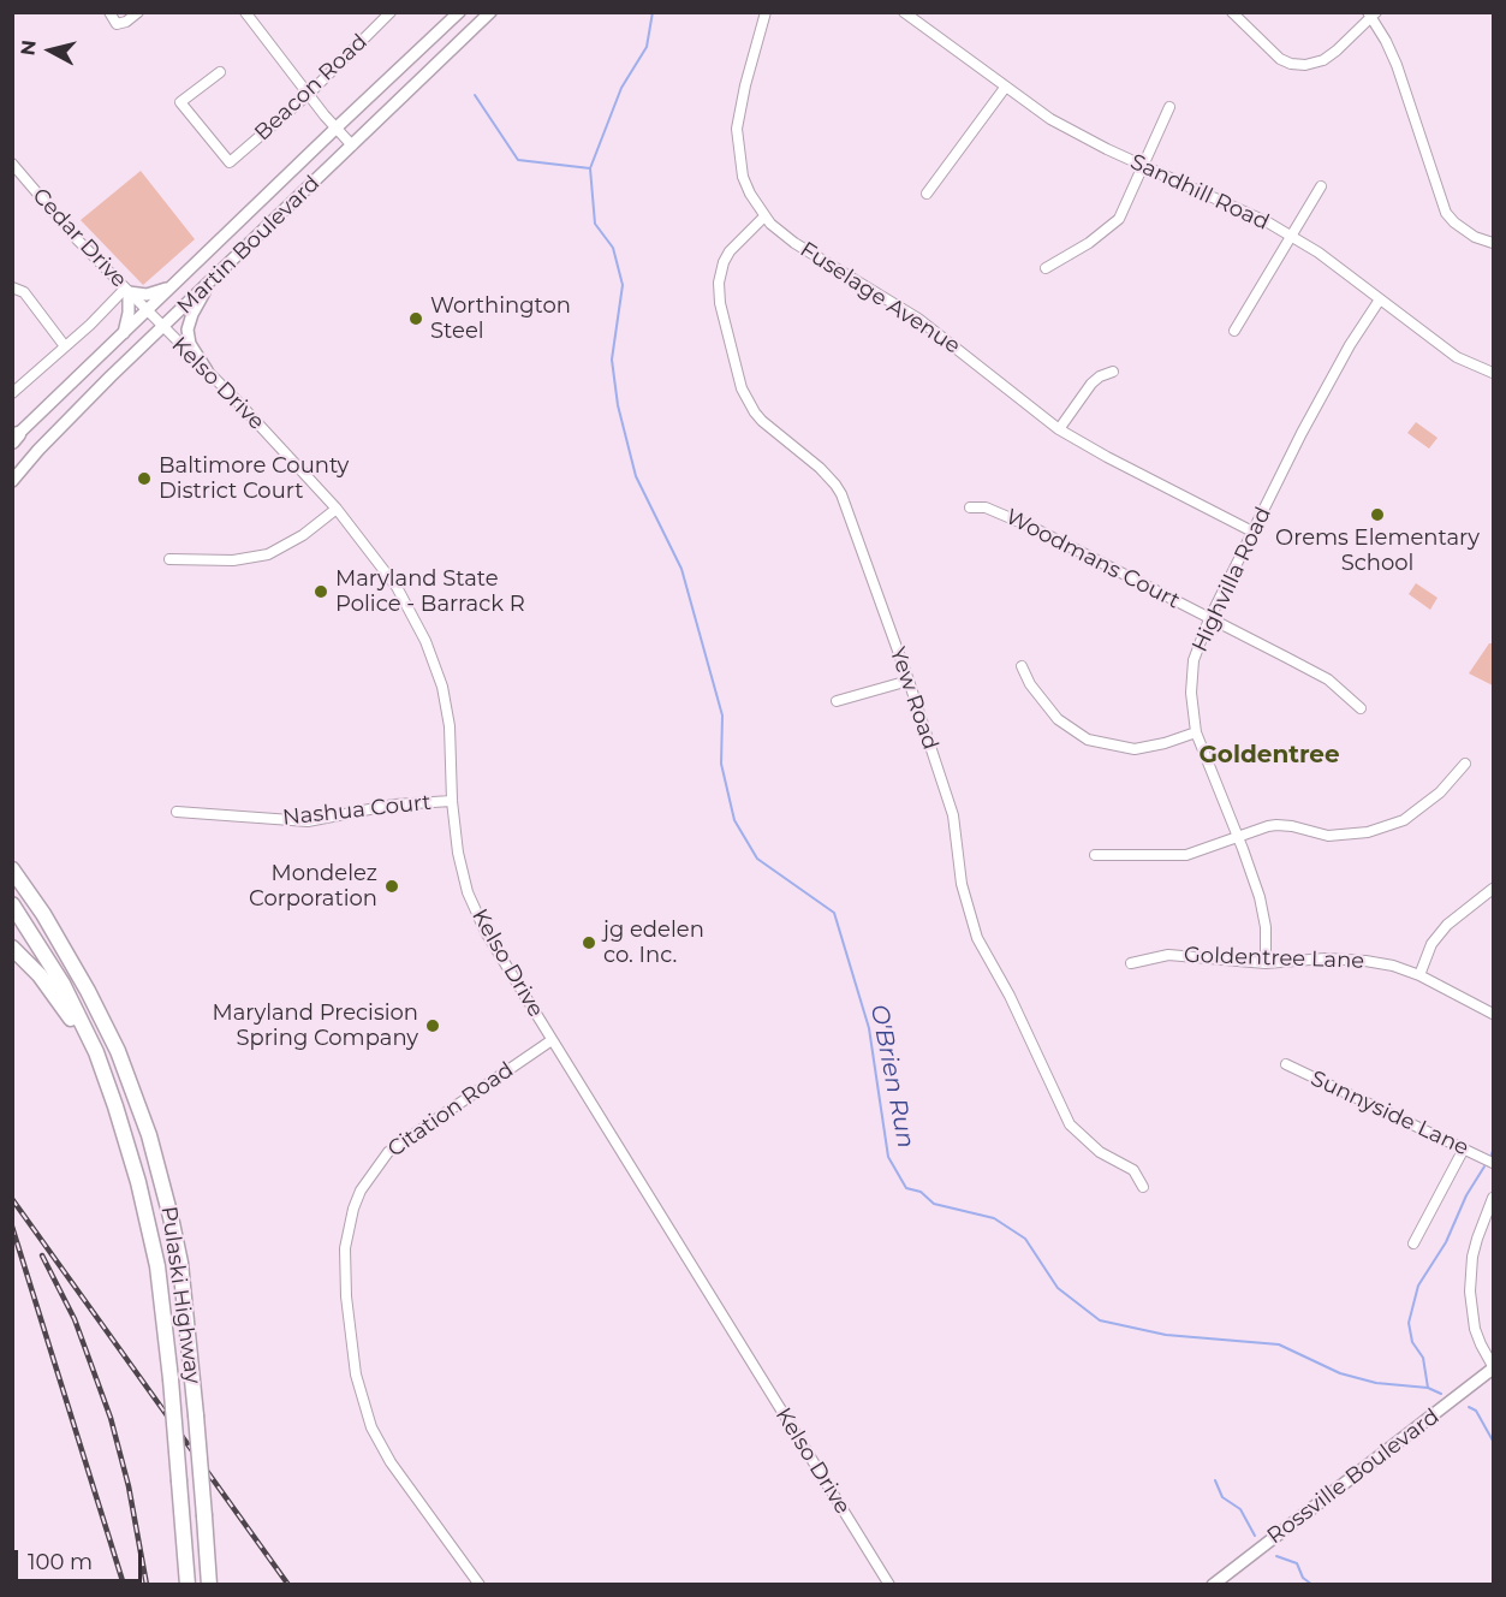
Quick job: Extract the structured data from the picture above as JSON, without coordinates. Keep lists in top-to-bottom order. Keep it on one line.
{"streets":{"highway":["Pulaski Highway"],"main road":["Martin Boulevard","Rossville Boulevard"],"street":["Beacon Road","Sandhill Road","Cedar Drive","Fuselage Avenue","Kelso Drive","Woodmans Court","Highvilla Road","Yew Road","Nashua Court","Goldentree Lane","Citation Road","Sunnyside Lane"]},"crossings":[["Sandhill Road","Highvilla Road"],["Cedar Drive","Martin Boulevard"],["Cedar Drive","Kelso Drive"],["Martin Boulevard","Kelso Drive"],["Fuselage Avenue","Highvilla Road"],["Fuselage Avenue","Yew Road"],["Kelso Drive","Nashua Court"],["Kelso Drive","Citation Road"],["Woodmans Court","Highvilla Road"],["Highvilla Road","Goldentree Lane"]],"districts":["Goldentree"],"water":["O'Brien Run"],"places":["Worthington Steel","Baltimore County District Court","Orems Elementary School","Maryland State Police - Barrack R","Mondelez Corporation","jg edelen co. Inc.","Maryland Precision Spring Company"],"scale_bar":"100 m","north":"left"}
